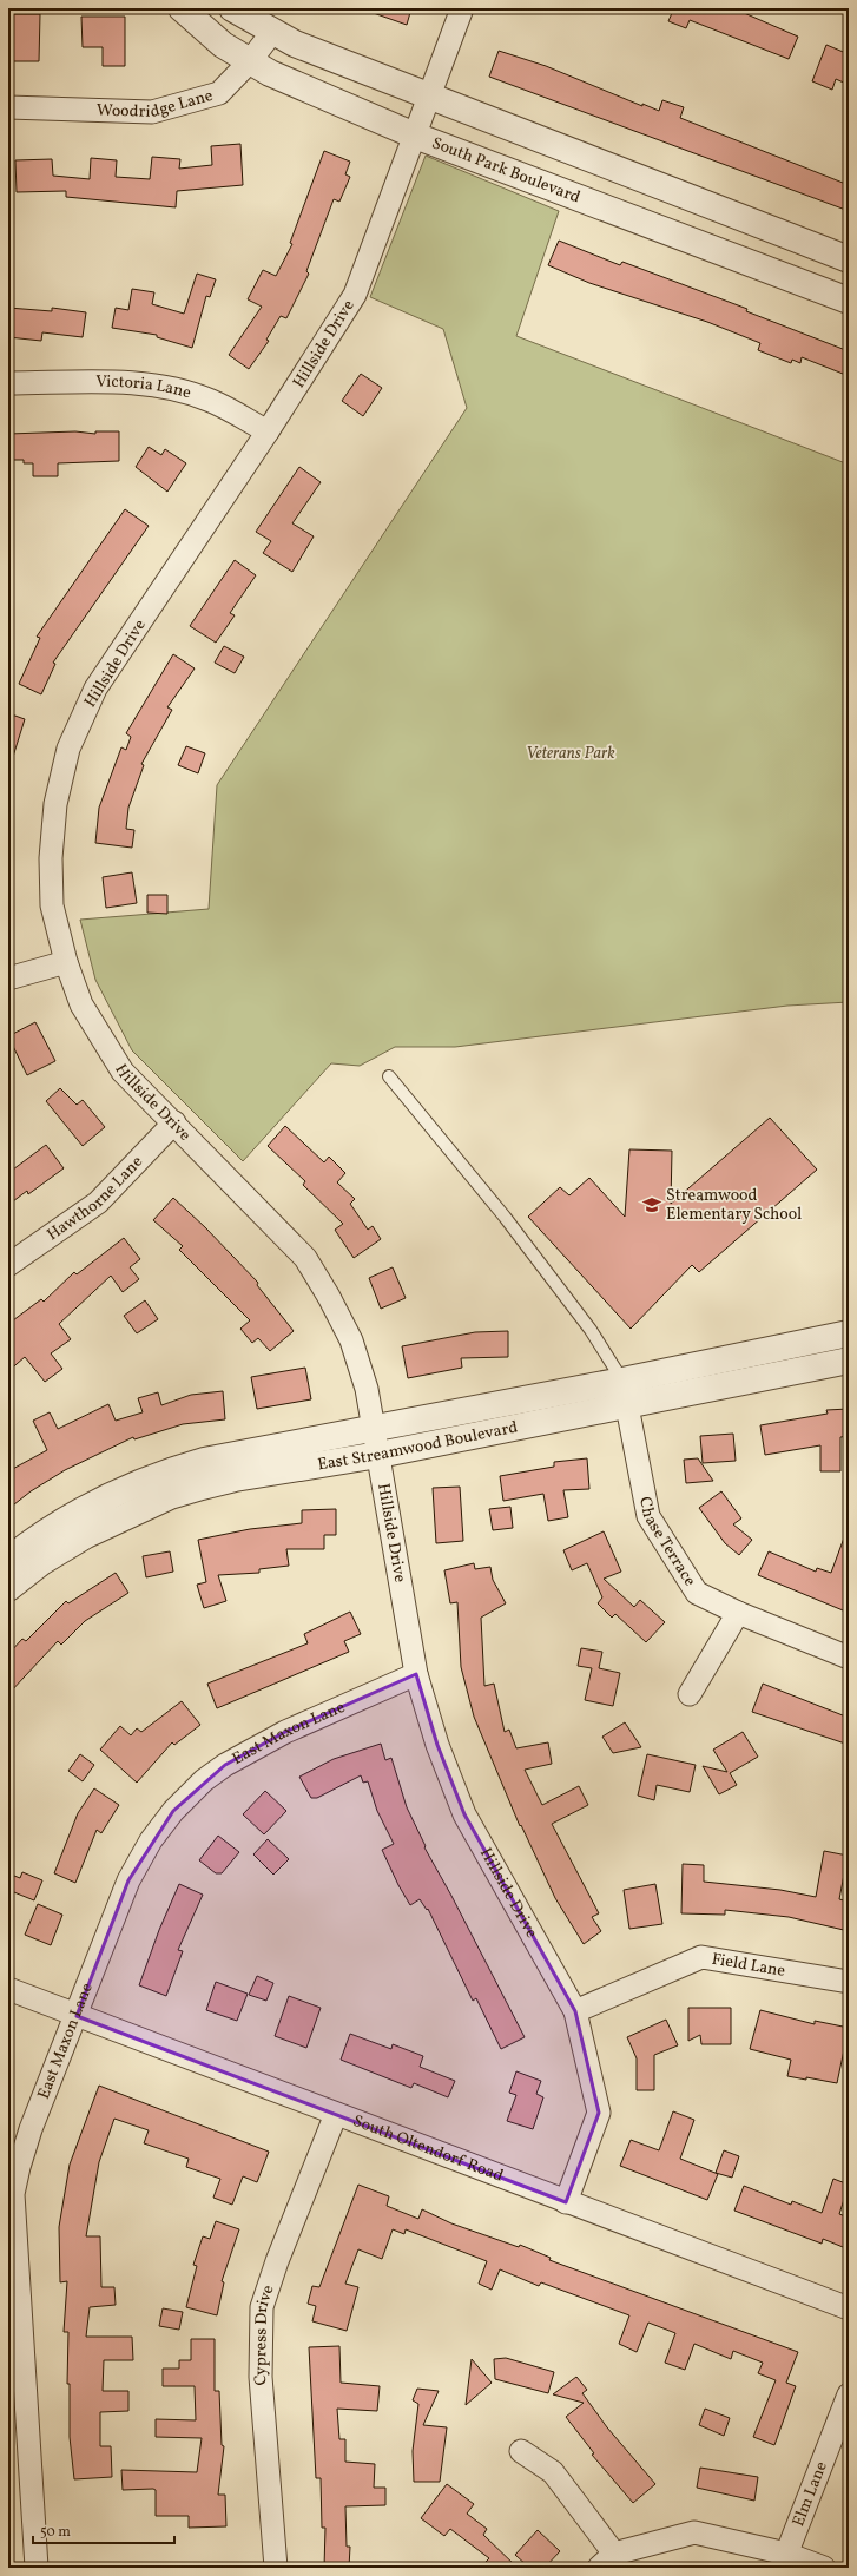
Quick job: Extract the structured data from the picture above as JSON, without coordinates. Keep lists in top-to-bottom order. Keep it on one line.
{"streets":{"street":["Woodridge Lane","South Park Boulevard","Hillside Drive","Victoria Lane","Hawthorne Lane","East Streamwood Boulevard","Chase Terrace","East Maxon Lane","Field Lane","South Oltendorf Road","Cypress Drive","Elm Lane"]},"crossings":[["Woodridge Lane","South Park Boulevard"],["South Park Boulevard","Hillside Drive"],["Hillside Drive","Victoria Lane"],["Hillside Drive","Hawthorne Lane"],["Hillside Drive","East Streamwood Boulevard"],["Hillside Drive","East Maxon Lane"],["Hillside Drive","Field Lane"],["Hillside Drive","South Oltendorf Road"],["East Streamwood Boulevard","Chase Terrace"],["East Maxon Lane","South Oltendorf Road"],["South Oltendorf Road","Cypress Drive"]],"parks":["Veterans Park"],"places":{"school or university":["Streamwood Elementary School"]},"scale_bar":"50 m"}
